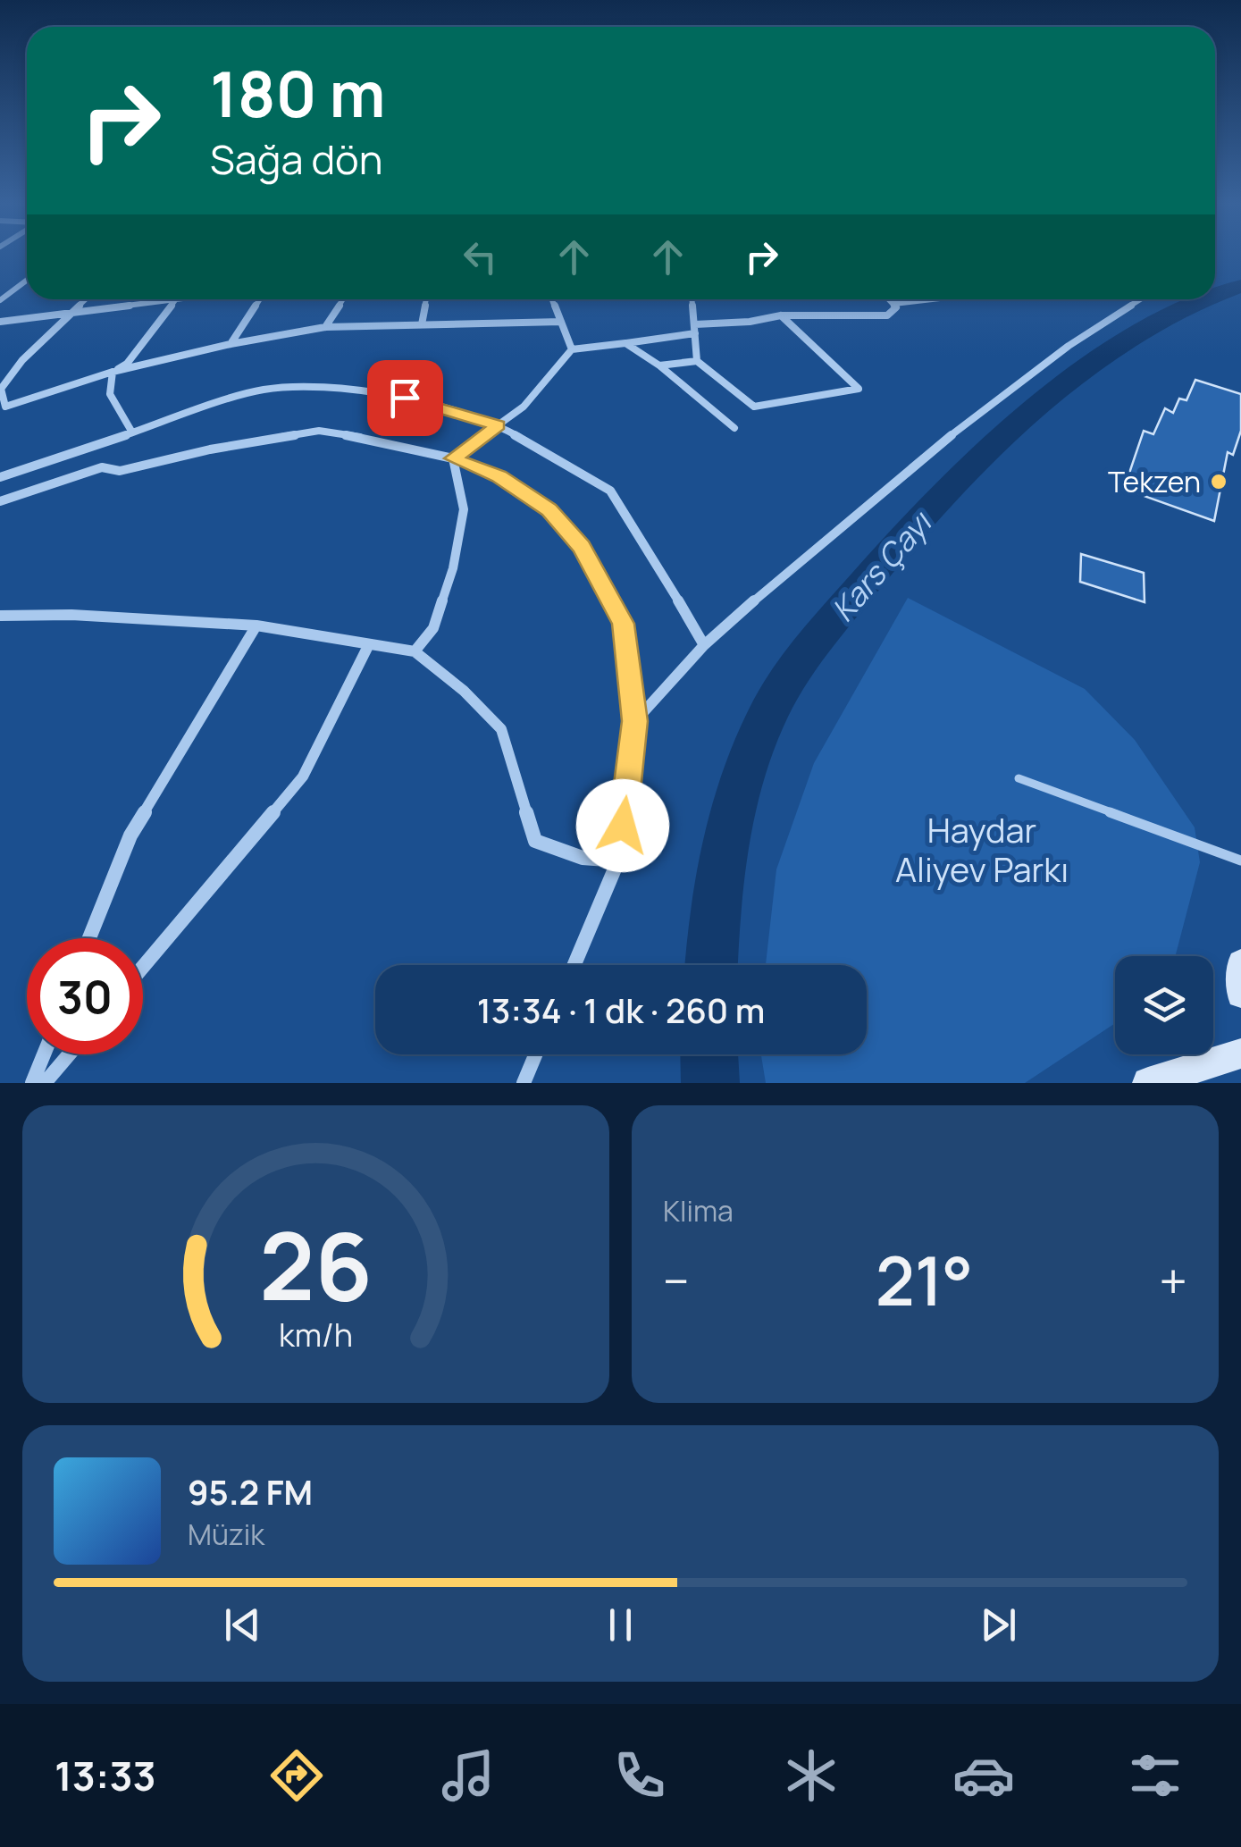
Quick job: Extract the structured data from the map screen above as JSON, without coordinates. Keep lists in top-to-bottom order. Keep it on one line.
{"water":["Kars Çayı"],"parks":["Haydar Aliyev Parkı"],"places":["Tekzen"],"page":{"turn":["180 m","Sağa dön"],"limit":"30","trip":"13:34 · 1 dk · 260 m","tile":"Klima","heat":["−","21°","+"],"song":["95.2 FM","Müzik"],"tabs":"13:33","gauge":["26","km/h"]}}
